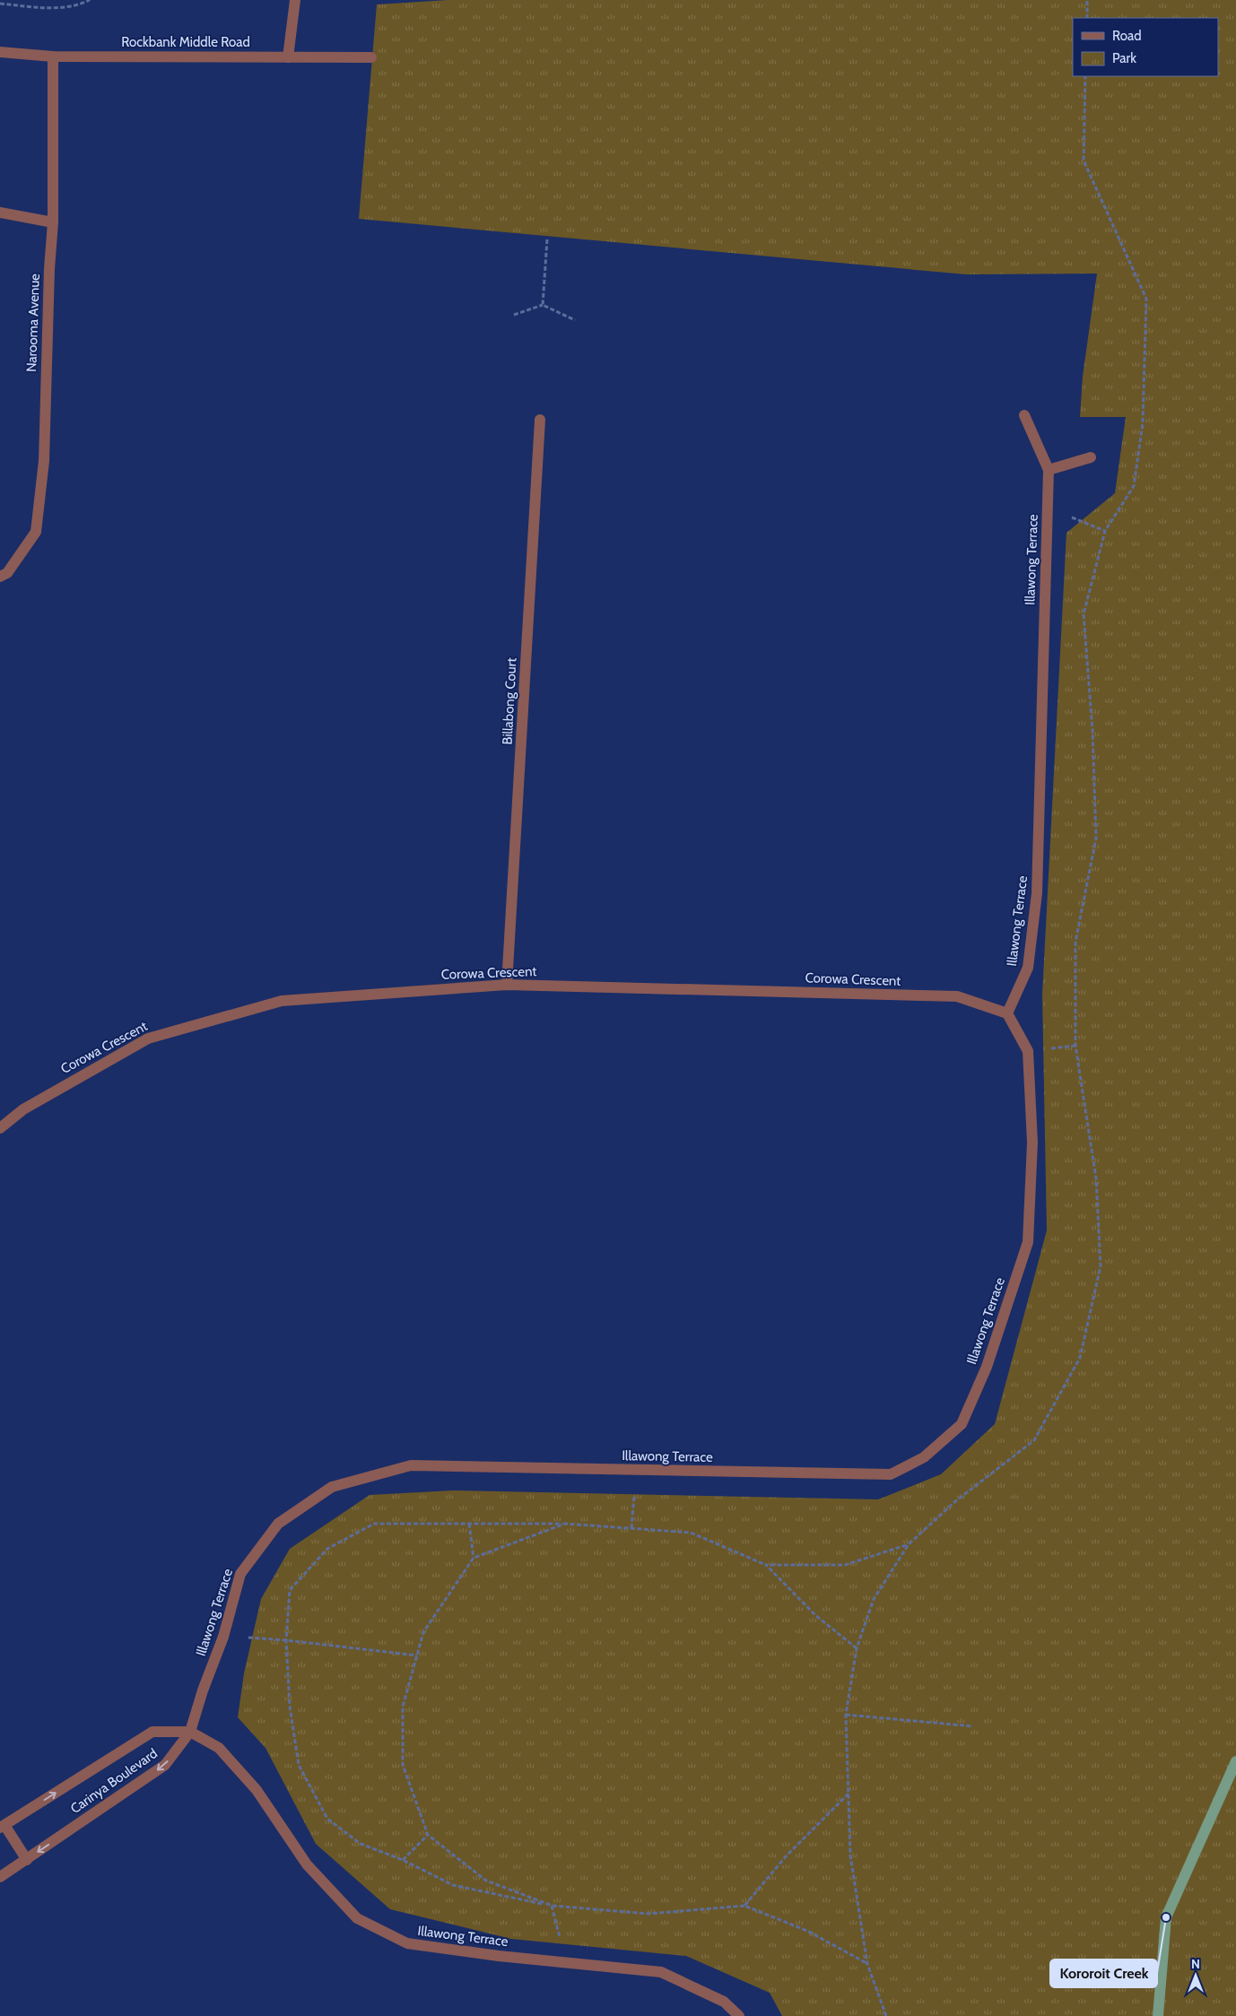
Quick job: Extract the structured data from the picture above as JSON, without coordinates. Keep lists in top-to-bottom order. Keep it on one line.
{"streets":{"street":["Rockbank Middle Road","Narooma Avenue","Illawong Terrace","Billabong Court","Corowa Crescent","Carinya Boulevard"]},"crossings":[["Rockbank Middle Road","Narooma Avenue"],["Illawong Terrace","Corowa Crescent"],["Illawong Terrace","Carinya Boulevard"],["Billabong Court","Corowa Crescent"]],"places":["Kororoit Creek"],"legend":["Road","Park"],"north":"top"}
